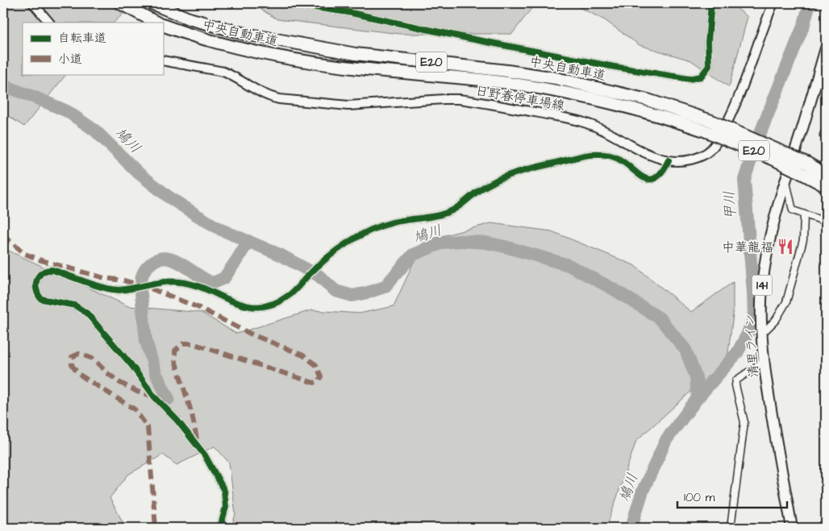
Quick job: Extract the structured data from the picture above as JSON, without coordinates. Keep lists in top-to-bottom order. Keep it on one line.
{"streets":{"highway":["中央自動車道","E20","141","清里ライン"],"main road":["日野春停車場線"]},"water":["鳩川","甲川"],"places":{"restaurant":["中華龍福"]},"legend":["自転車道","小道"],"scale_bar":"100 m"}
